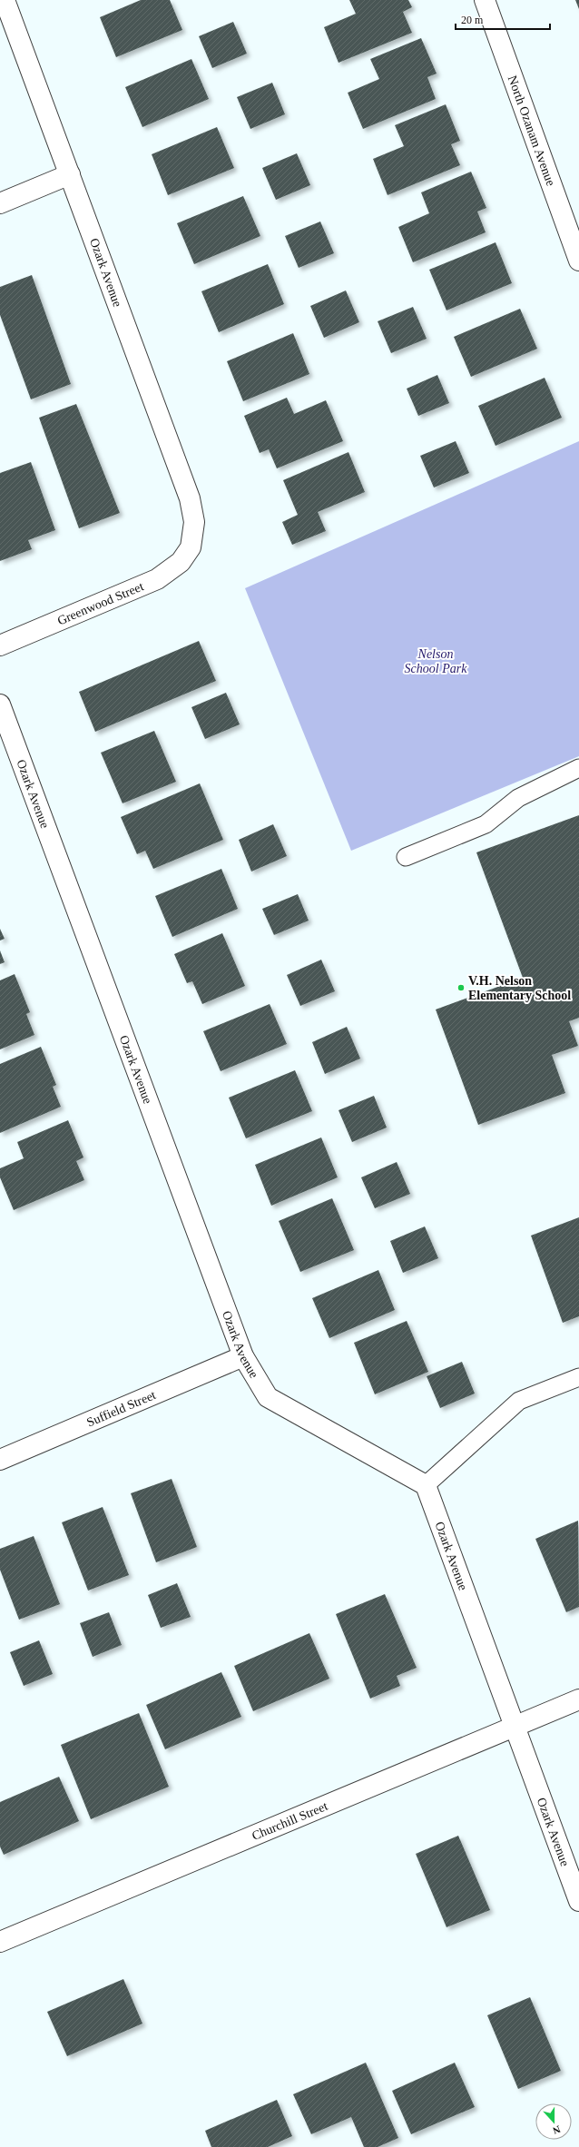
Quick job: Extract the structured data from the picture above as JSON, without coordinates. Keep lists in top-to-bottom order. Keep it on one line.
{"streets":{"street":["North Ozanam Avenue","Ozark Avenue","Greenwood Street","Suffield Street","Churchill Street"]},"crossings":[["Ozark Avenue","Greenwood Street"],["Ozark Avenue","Suffield Street"],["Ozark Avenue","Churchill Street"]],"parks":["Nelson School Park"],"places":["V.H. Nelson Elementary School"],"scale_bar":"20 m","north":"bottom"}
